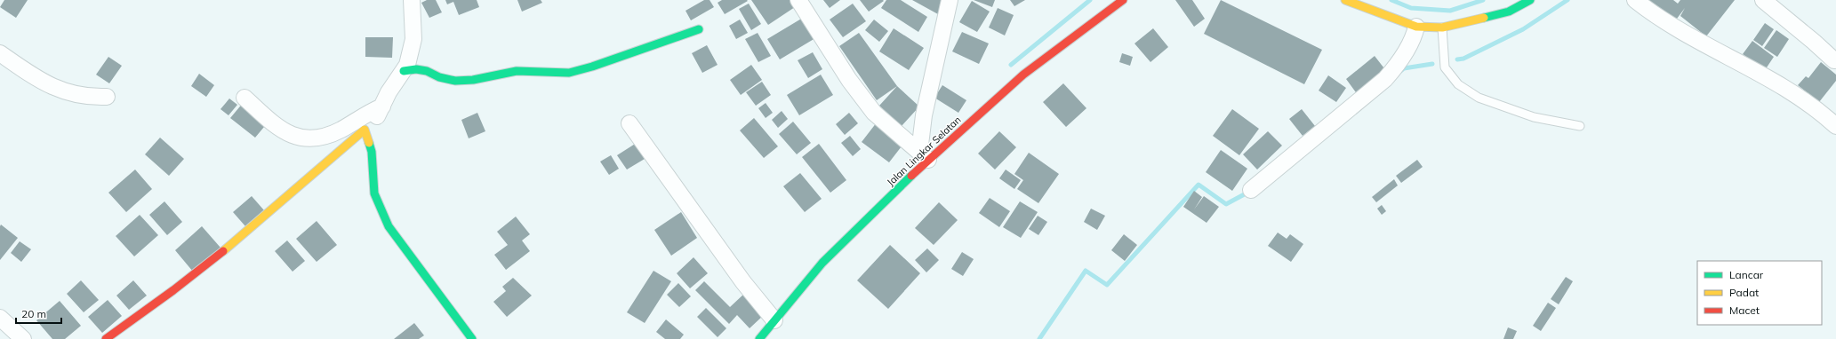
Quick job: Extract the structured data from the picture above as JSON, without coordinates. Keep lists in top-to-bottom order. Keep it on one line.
{"streets":{"main road":["Jalan Lingkar Selatan"]},"legend":["Lancar","Padat","Macet"],"scale_bar":"20 m"}
